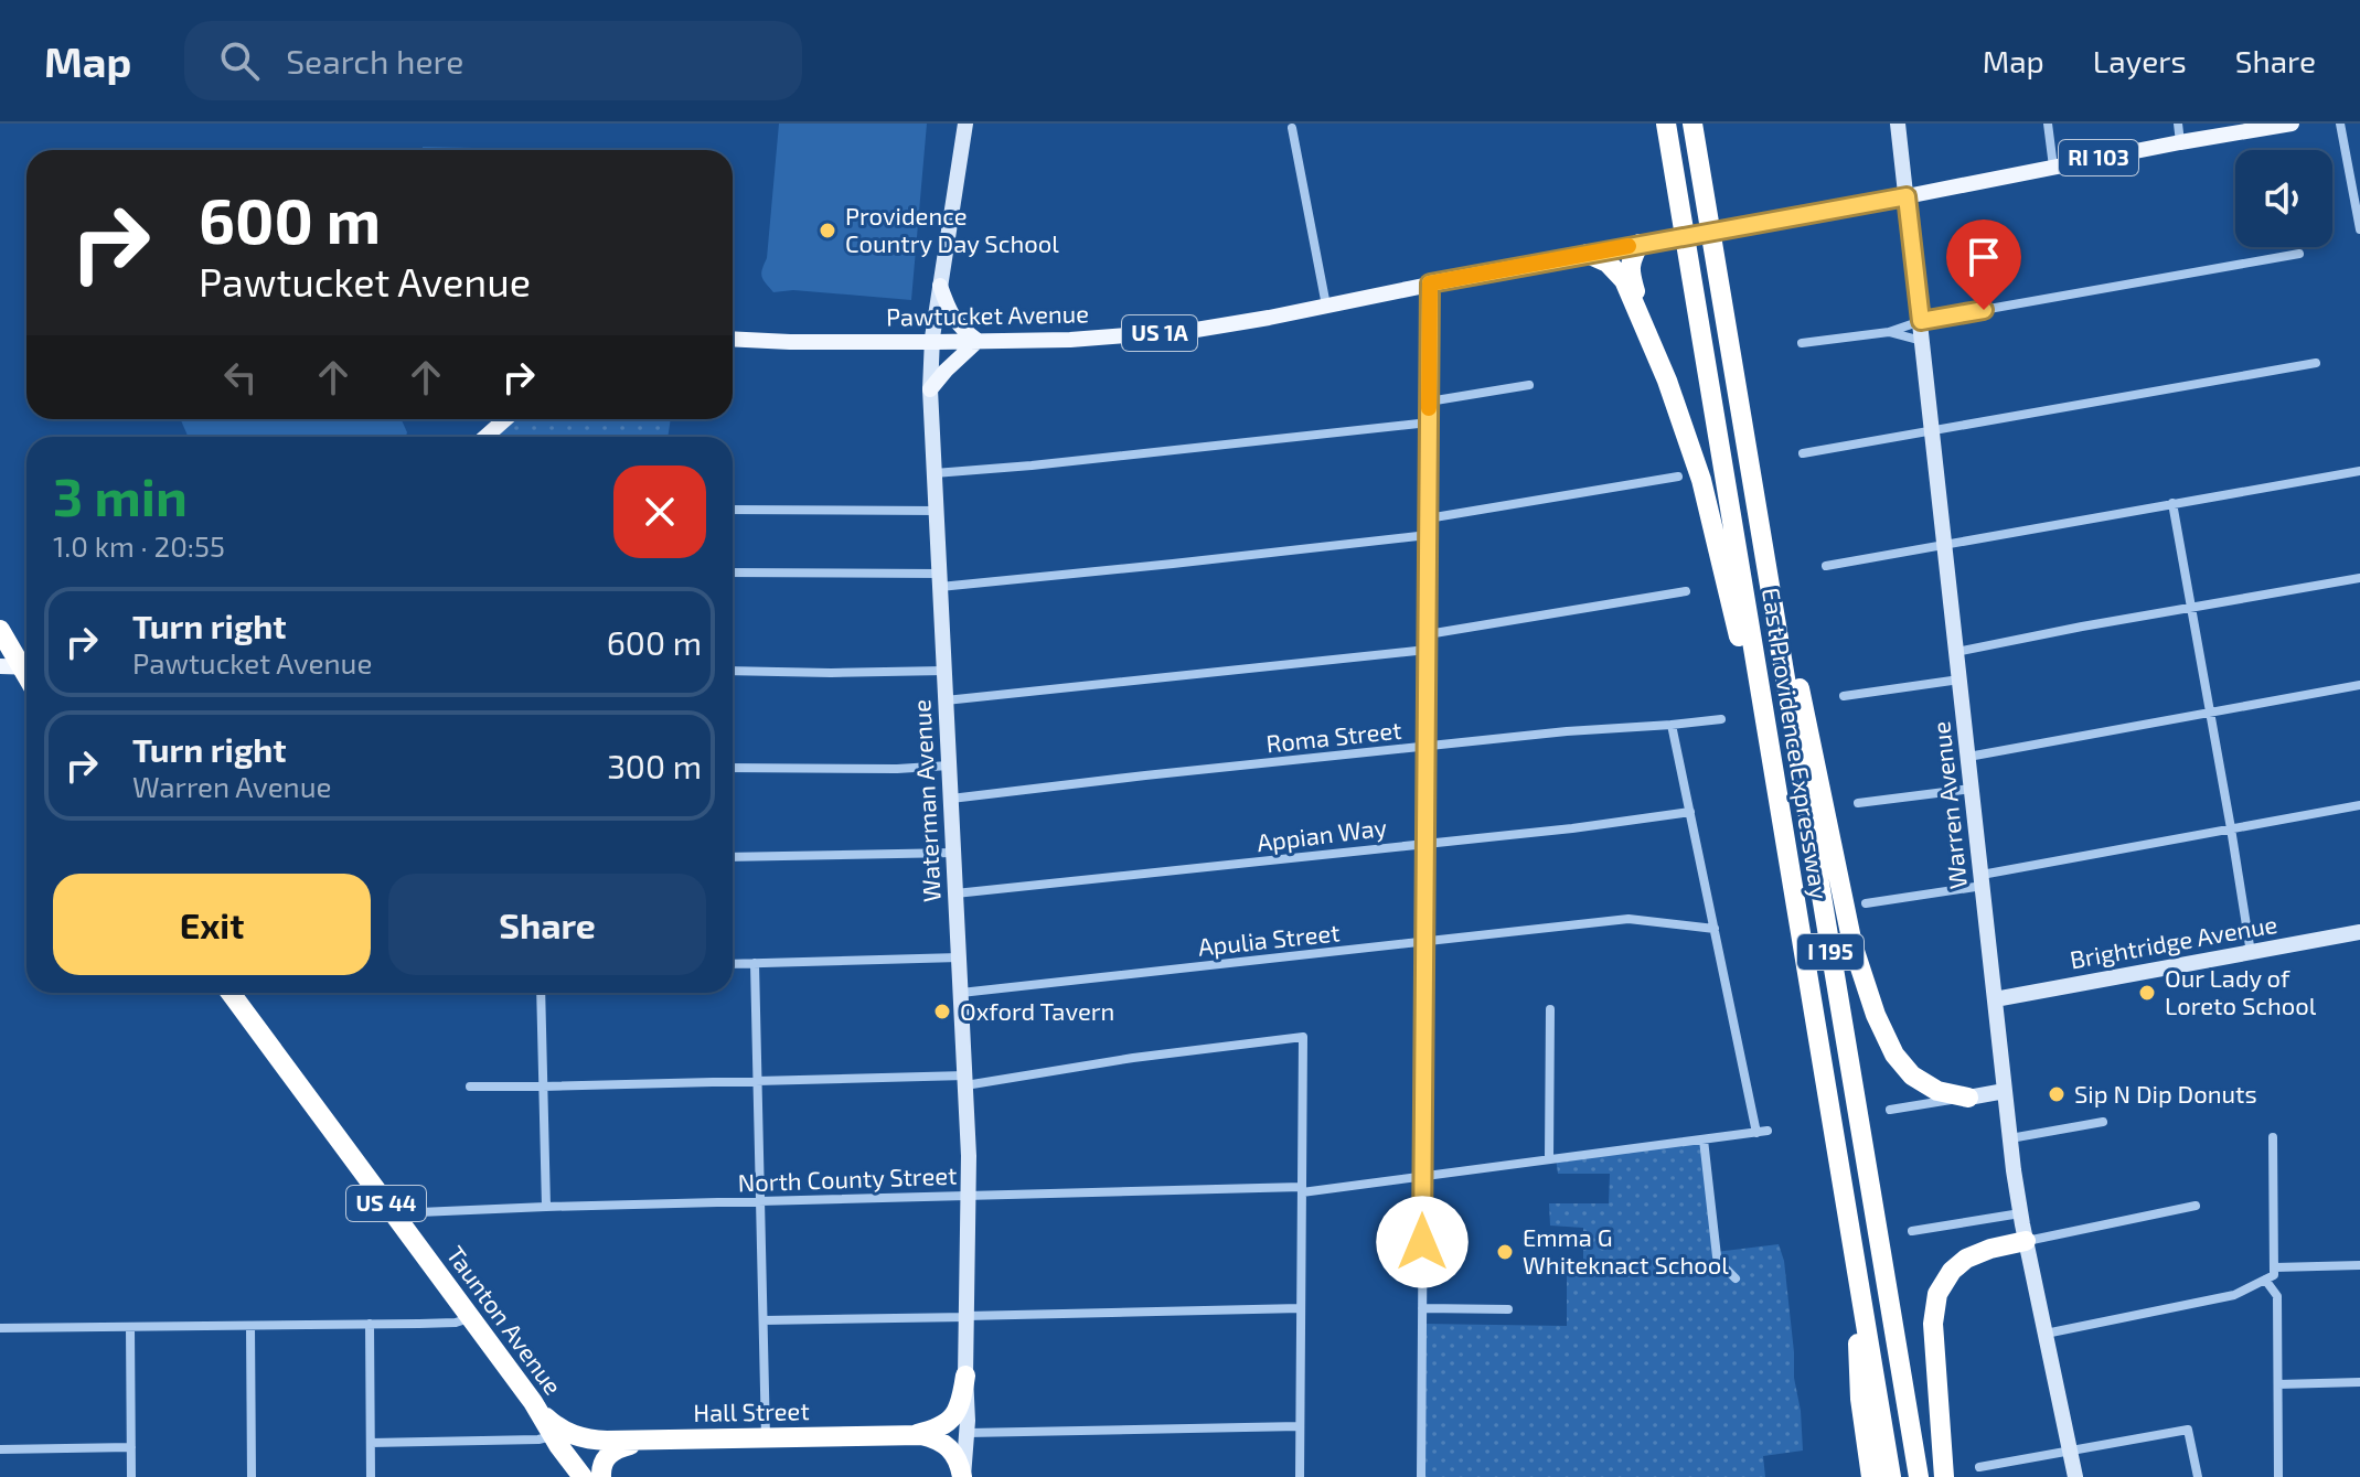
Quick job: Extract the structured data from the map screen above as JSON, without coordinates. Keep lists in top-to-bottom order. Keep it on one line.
{"streets":{"highway":["East Providence Expressway","I 195","US 44","Taunton Avenue","Hall Street"],"main road":["RI 103","Pawtucket Avenue","US 1A","Waterman Avenue","Warren Avenue","Brightridge Avenue"],"street":["Roma Street","Appian Way","Apulia Street","North County Street"]},"crossings":[["Pawtucket Avenue","Waterman Avenue"],["Pawtucket Avenue","Warren Avenue"],["Roma Street","Waterman Avenue"],["Waterman Avenue","Appian Way"],["Waterman Avenue","Apulia Street"],["Waterman Avenue","North County Street"],["Waterman Avenue","Hall Street"],["Warren Avenue","Brightridge Avenue"],["Apulia Street","North County Street"],["North County Street","Taunton Avenue"],["Taunton Avenue","Hall Street"]],"places":["Providence Country Day School","Our Lady of Loreto School","Oxford Tavern","Sip N Dip Donuts","Emma G Whiteknact School"],"page":{"header":"Map","search":"Search here","nav":["Map","Layers","Share"],"turn":["600 m","Pawtucket Avenue"],"heading":["3 min","1.0 km · 20:55"],"list":[{"name":"Turn right","note":"Pawtucket Avenue","value":"600 m"},{"name":"Turn right","note":"Warren Avenue","value":"300 m"}],"buttons":["Exit","Share"]}}
